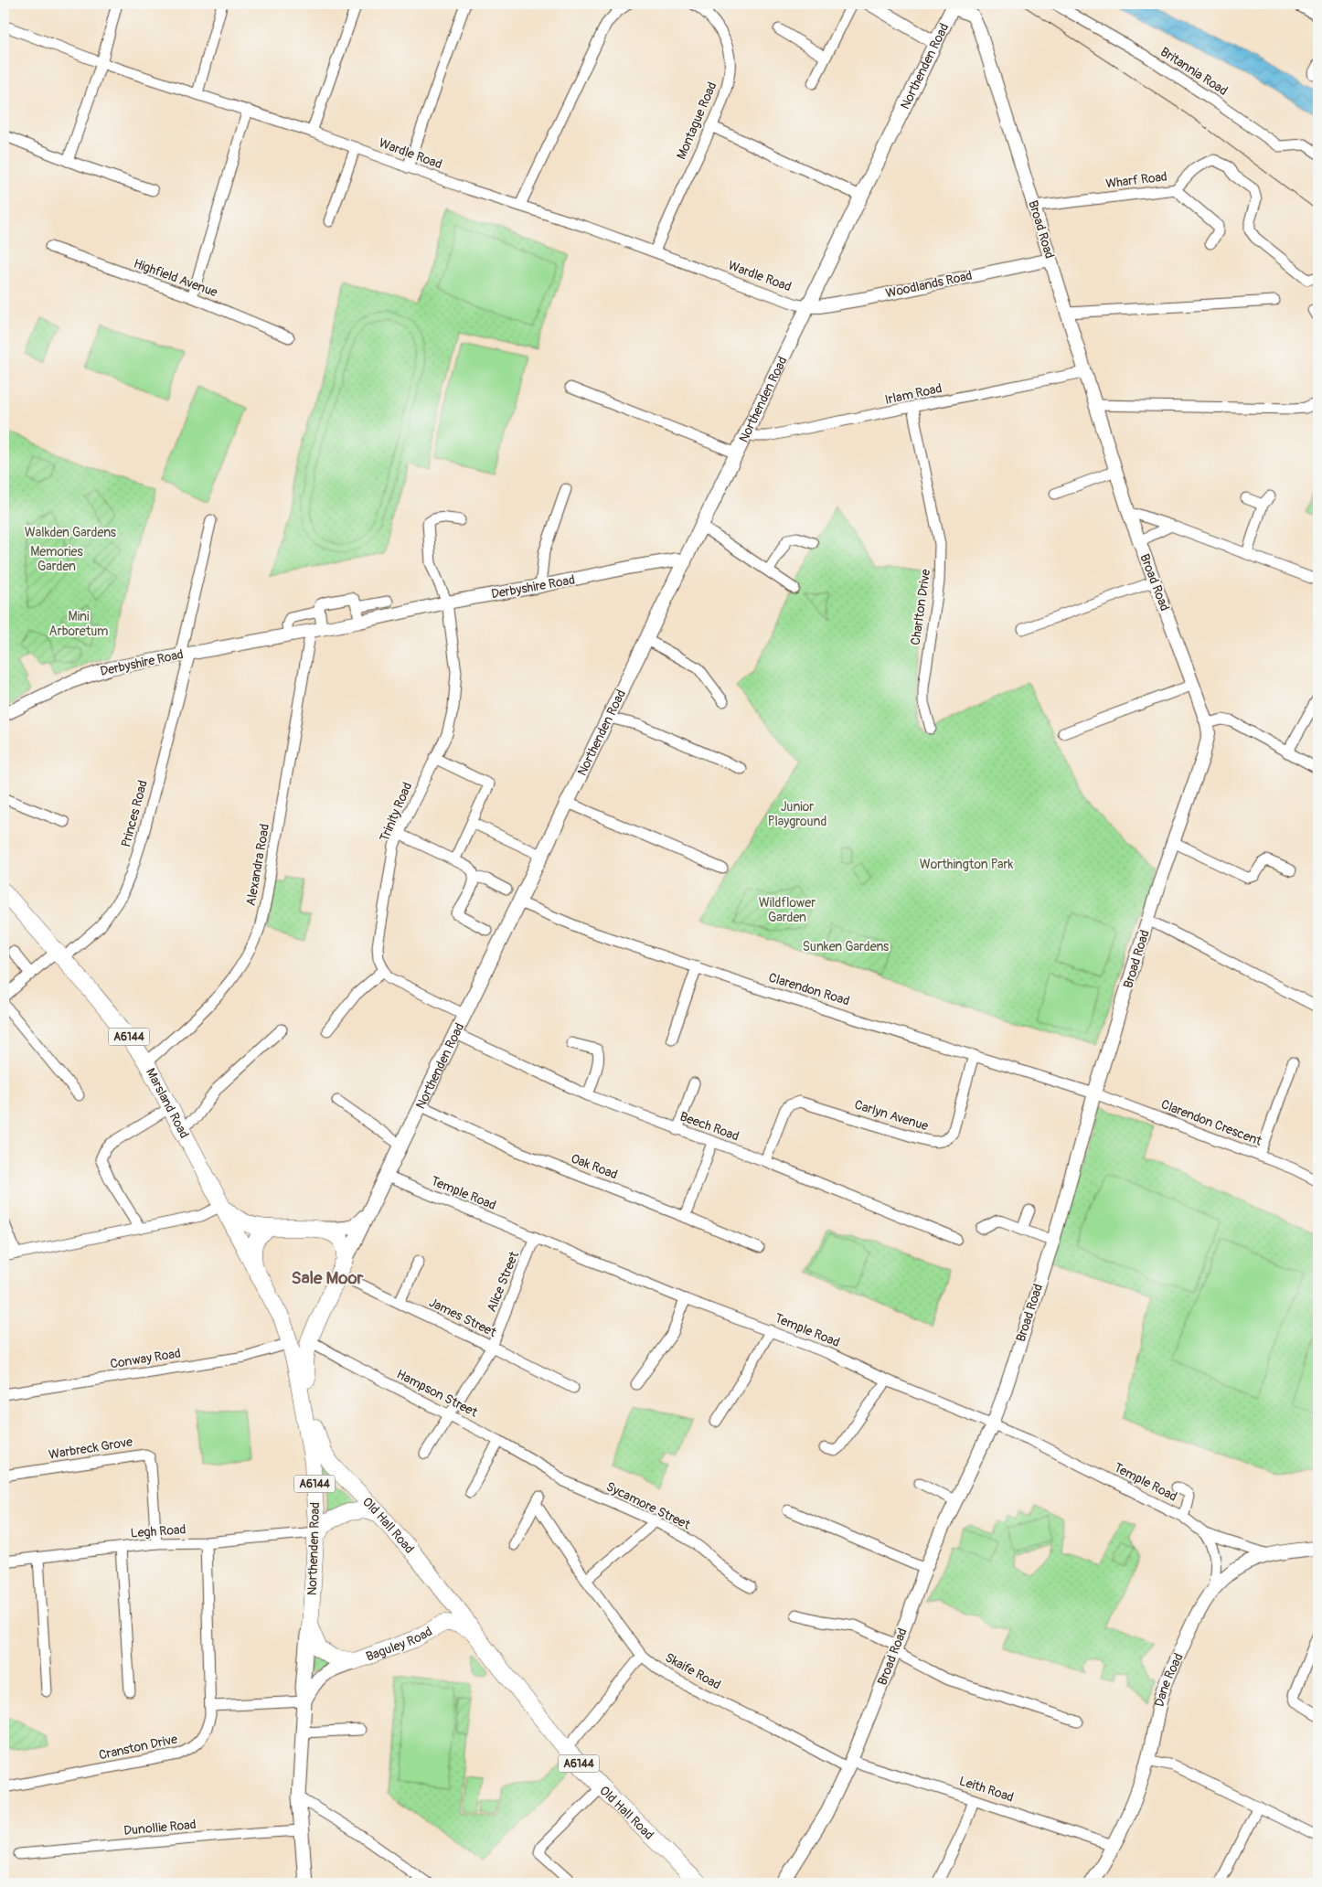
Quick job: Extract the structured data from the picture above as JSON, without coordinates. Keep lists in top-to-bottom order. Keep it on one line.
{"streets":{"main road":["Northenden Road","A6144","Marsland Road","Old Hall Road","Baguley Road","Dane Road"],"street":["Britannia Road","Montague Road","Wardle Road","Wharf Road","Broad Road","Highfield Avenue","Woodlands Road","Irlam Road","Derbyshire Road","Charlton Drive","Trinity Road","Princes Road","Alexandra Road","Clarendon Road","Carlyn Avenue","Clarendon Crescent","Beech Road","Oak Road","Temple Road","Alice Street","James Street","Conway Road","Hampson Street","Warbreck Grove","Sycamore Street","Legh Road","Skaife Road","Cranston Drive","Leith Road","Dunollie Road"]},"crossings":[["Northenden Road","Wardle Road"],["Northenden Road","Broad Road"],["Northenden Road","Woodlands Road"],["Northenden Road","Irlam Road"],["Northenden Road","Derbyshire Road"],["Northenden Road","Clarendon Road"],["Northenden Road","A6144"],["Northenden Road","Marsland Road"],["Northenden Road","Beech Road"],["Northenden Road","Oak Road"],["Northenden Road","Temple Road"],["Northenden Road","James Street"],["Northenden Road","Conway Road"],["Northenden Road","Hampson Street"],["Northenden Road","Old Hall Road"],["Northenden Road","Legh Road"],["Northenden Road","Baguley Road"],["Northenden Road","Dunollie Road"],["Montague Road","Wardle Road"],["Wardle Road","Woodlands Road"],["Wharf Road","Broad Road"],["Broad Road","Woodlands Road"],["Broad Road","Irlam Road"],["Broad Road","Clarendon Road"],["Broad Road","Clarendon Crescent"],["Broad Road","Temple Road"],["Broad Road","Skaife Road"],["Broad Road","Leith Road"],["Irlam Road","Charlton Drive"],["Derbyshire Road","Trinity Road"],["Derbyshire Road","Princes Road"],["Derbyshire Road","Alexandra Road"],["Princes Road","Marsland Road"],["Alexandra Road","Marsland Road"],["Clarendon Road","Carlyn Avenue"],["Clarendon Road","Clarendon Crescent"],["A6144","Marsland Road"],["Marsland Road","Conway Road"],["Carlyn Avenue","Beech Road"],["Temple Road","Alice Street"],["Temple Road","Dane Road"],["Alice Street","James Street"],["Alice Street","Hampson Street"],["Hampson Street","Sycamore Street"],["Warbreck Grove","Legh Road"],["Old Hall Road","Legh Road"],["Old Hall Road","Baguley Road"],["Legh Road","Baguley Road"],["Legh Road","Cranston Drive"],["Skaife Road","Leith Road"],["Dane Road","Leith Road"]],"districts":["Sale Moor"],"parks":["Walkden Gardens","Memories Garden","Mini Arboretum","Junior Playground","Worthington Park","Wildflower Garden","Sunken Gardens"]}
